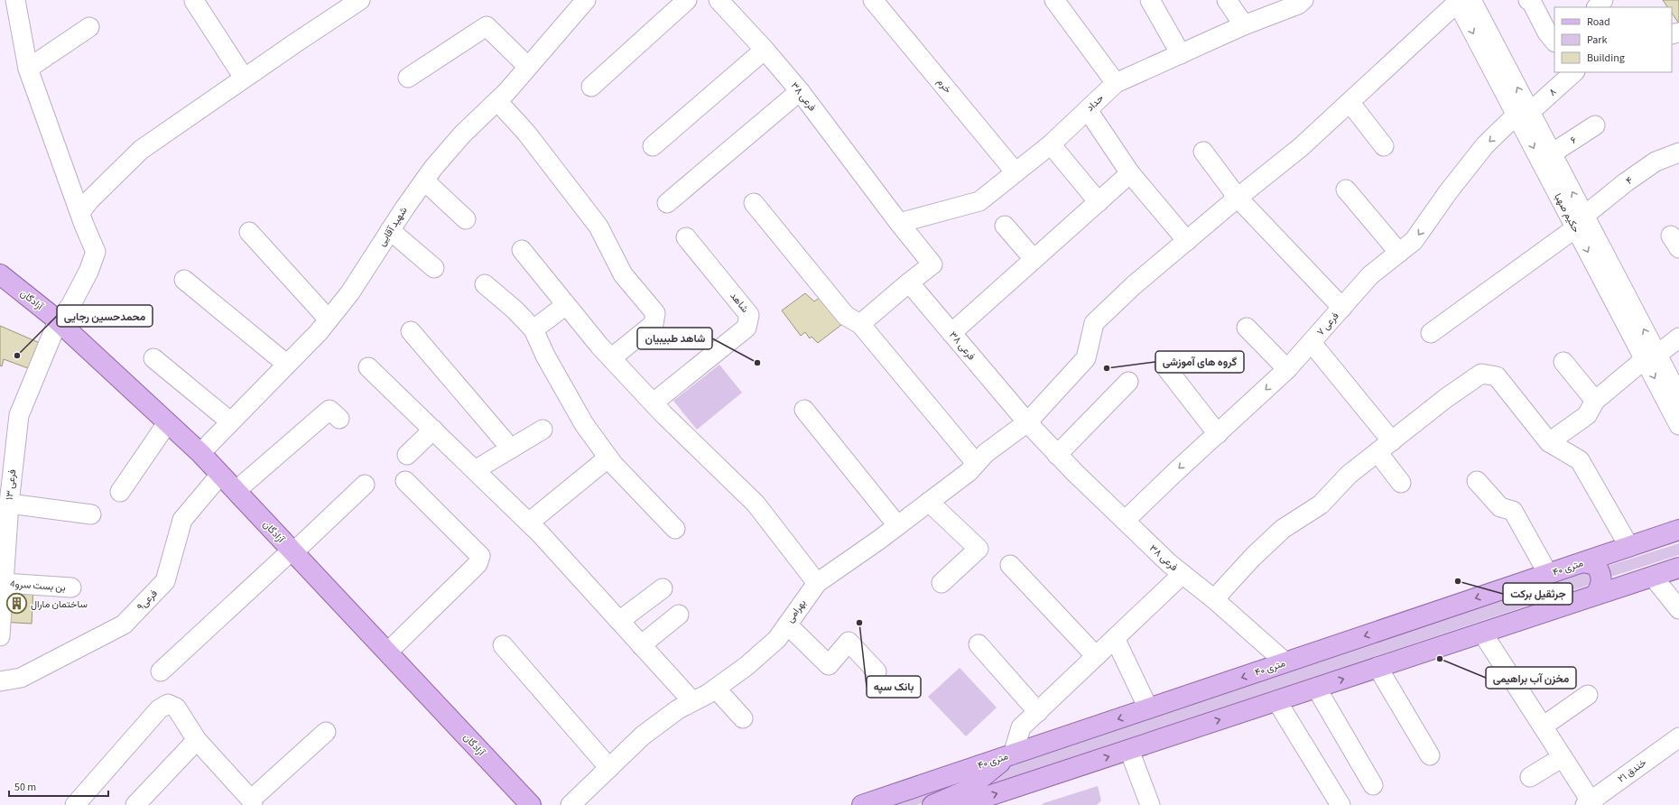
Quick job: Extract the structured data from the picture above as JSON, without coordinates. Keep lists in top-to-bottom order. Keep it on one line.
{"streets":{"main road":["آزادگان","۴۰ متری"],"street":["خرم","۸","فرعی ۳۸","حداد","۶","۴","حکیم صهبا","شهید آقایی","شاهد","فرعی ۷","فرعی ۱۳","بن بست سرو4","فرعی۹","بهرامی","۲۱ خندق"]},"crossings":[["خرم","حداد"],["۸","حکیم صهبا"],["۸","فرعی ۷"],["فرعی ۳۸","حداد"],["فرعی ۳۸","فرعی ۷"],["فرعی ۳۸","۴۰ متری"],["فرعی ۳۸","بهرامی"],["۶","حکیم صهبا"],["۴","حکیم صهبا"],["حکیم صهبا","فرعی ۷"],["حکیم صهبا","بهرامی"],["شهید آقایی","آزادگان"],["آزادگان","فرعی ۱۳"],["آزادگان","فرعی۹"],["فرعی ۱۳","بن بست سرو4"]],"places":{"other":["محمدحسین رجایی","شاهد طبیبیان","گروه های آموزشی","جرثقیل برکت","بانک سپه","مخزن آب براهیمی"],"building":["ساختمان مارال"]},"legend":["Road","Park","Building"],"scale_bar":"50 m"}
